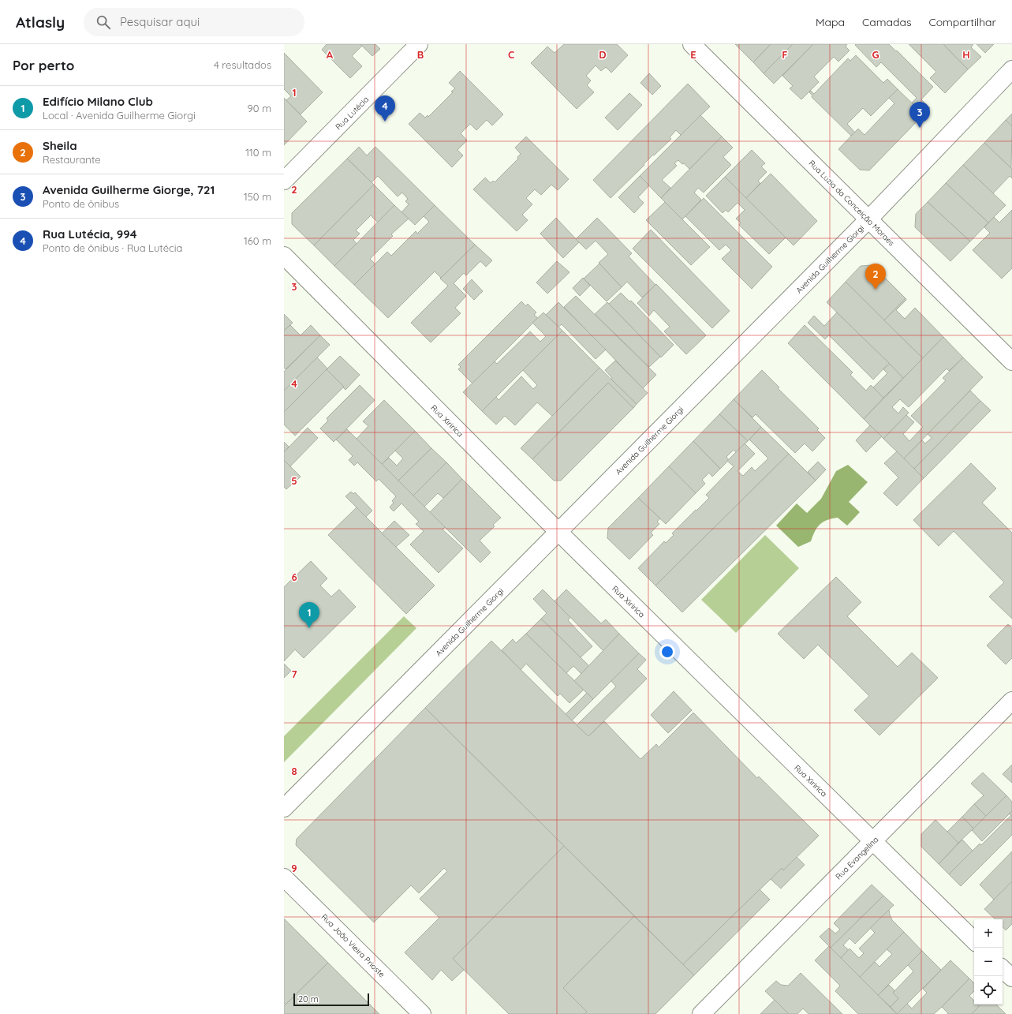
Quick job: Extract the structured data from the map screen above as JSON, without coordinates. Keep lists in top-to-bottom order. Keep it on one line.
{"streets":{"street":["Rua Lutécia","Rua Luzia da Conceição Moraes","Avenida Guilherme Giorgi","Rua Xiririca","Rua Evangelina","Rua João Vieira Prioste"]},"crossings":[["Rua Luzia da Conceição Moraes","Avenida Guilherme Giorgi"],["Avenida Guilherme Giorgi","Rua Xiririca"],["Rua Xiririca","Rua Evangelina"]],"scale_bar":"20 m","page":{"header":"Atlasly","search":"Pesquisar aqui","nav":["Mapa","Camadas","Compartilhar"],"heading":["Por perto","4 resultados"],"list":[{"mark":"1","name":"Edifício Milano Club","note":"Local · Avenida Guilherme Giorgi","value":"90 m"},{"mark":"2","name":"Sheila","note":"Restaurante","value":"110 m"},{"mark":"3","name":"Avenida Guilherme Giorge, 721","note":"Ponto de ônibus","value":"150 m"},{"mark":"4","name":"Rua Lutécia, 994","note":"Ponto de ônibus · Rua Lutécia","value":"160 m"}],"pins":["4","3","2","1"],"map_buttons":["+","−"],"scale":"20 m"},"grid":{"columns":["A","B","C","D","E","F","G","H"],"rows":["1","2","3","4","5","6","7","8","9"]}}
